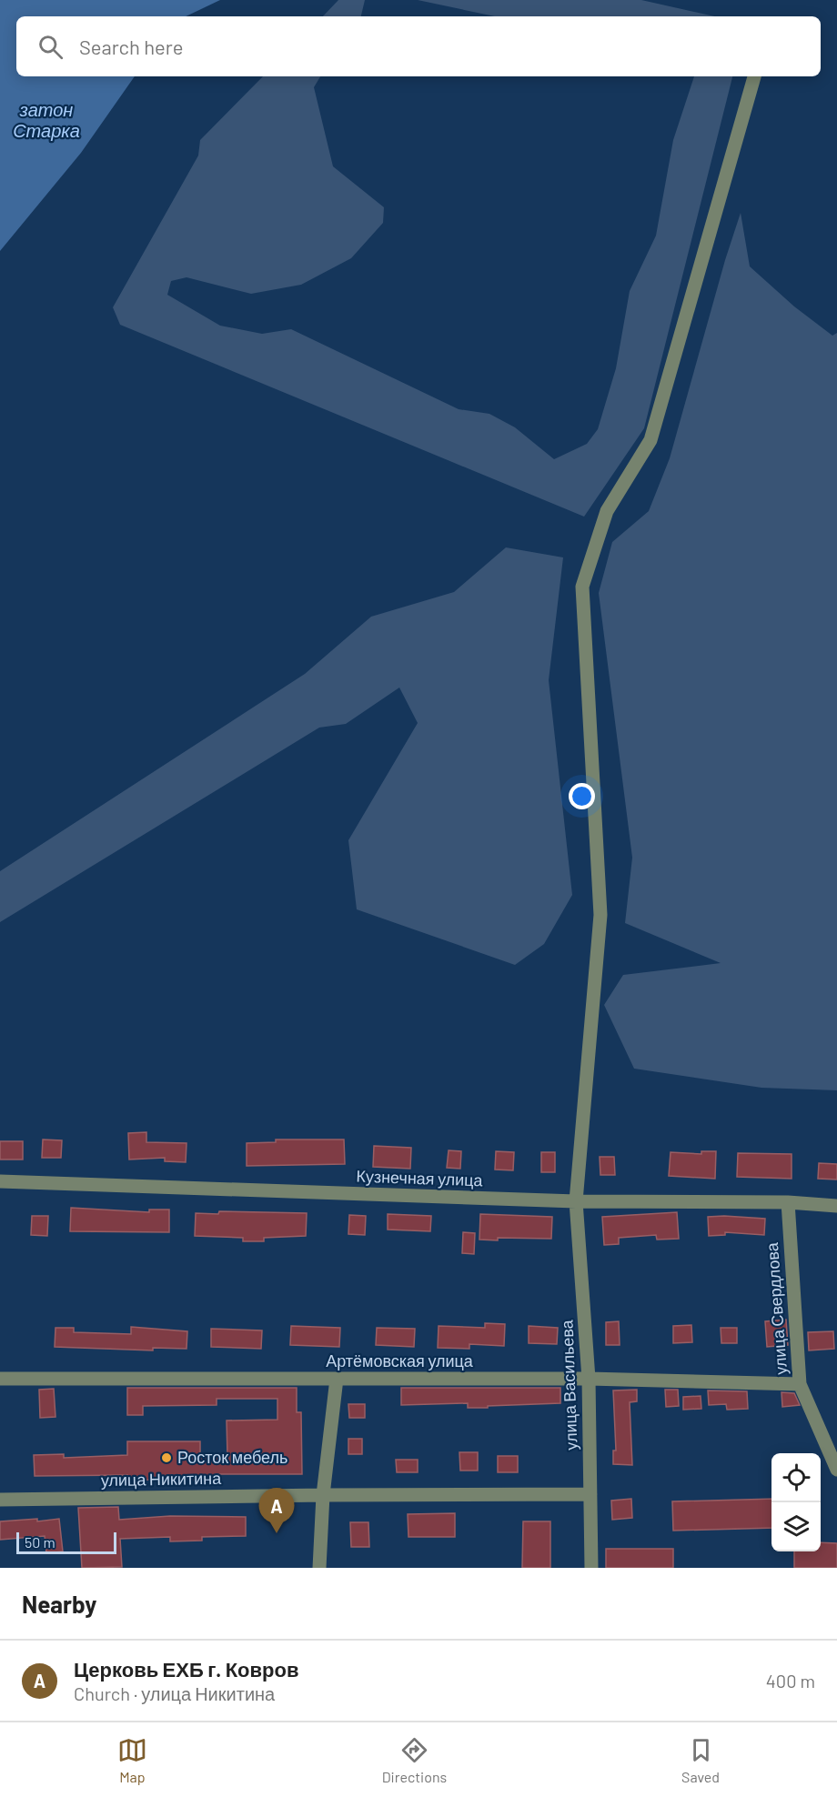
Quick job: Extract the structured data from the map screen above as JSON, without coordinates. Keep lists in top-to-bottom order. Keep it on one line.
{"streets":{"street":["Кузнечная улица","улица Свердлова","Артёмовская улица","улица Васильева","улица Никитина"]},"crossings":[["Кузнечная улица","улица Свердлова"],["Кузнечная улица","улица Васильева"],["улица Свердлова","Артёмовская улица"],["Артёмовская улица","улица Васильева"],["улица Васильева","улица Никитина"]],"water":["затон Старка"],"places":["Росток мебель"],"scale_bar":"50 m","page":{"search":"Search here","pins":"A","scale":"50 m","heading":"Nearby","list":[{"mark":"A","name":"Церковь ЕХБ г. Ковров","note":"Church · улица Никитина","value":"400 m"}],"nav":["Map","Directions","Saved"]}}
